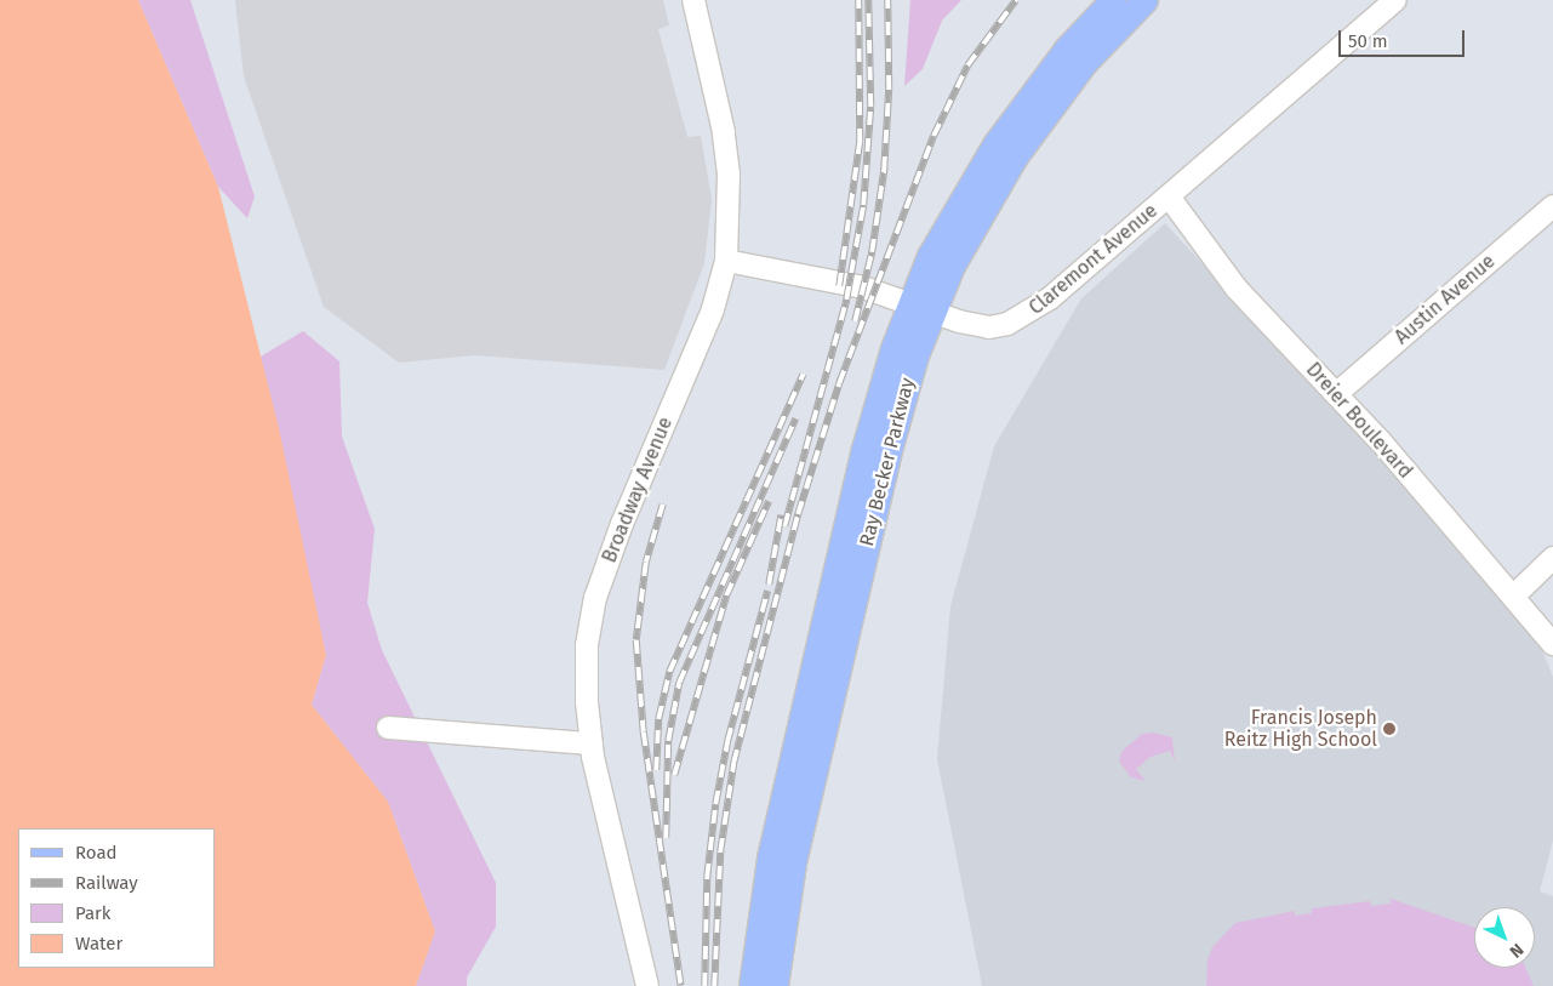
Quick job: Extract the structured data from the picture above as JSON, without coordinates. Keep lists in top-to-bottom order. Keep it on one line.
{"streets":{"main road":["Ray Becker Parkway"],"street":["Claremont Avenue","Austin Avenue","Dreier Boulevard","Broadway Avenue"]},"crossings":[["Claremont Avenue","Dreier Boulevard"],["Claremont Avenue","Ray Becker Parkway"],["Claremont Avenue","Broadway Avenue"],["Austin Avenue","Dreier Boulevard"]],"places":["Francis Joseph Reitz High School"],"legend":["Road","Railway","Park","Water"],"scale_bar":"50 m","north":"bottom right"}
